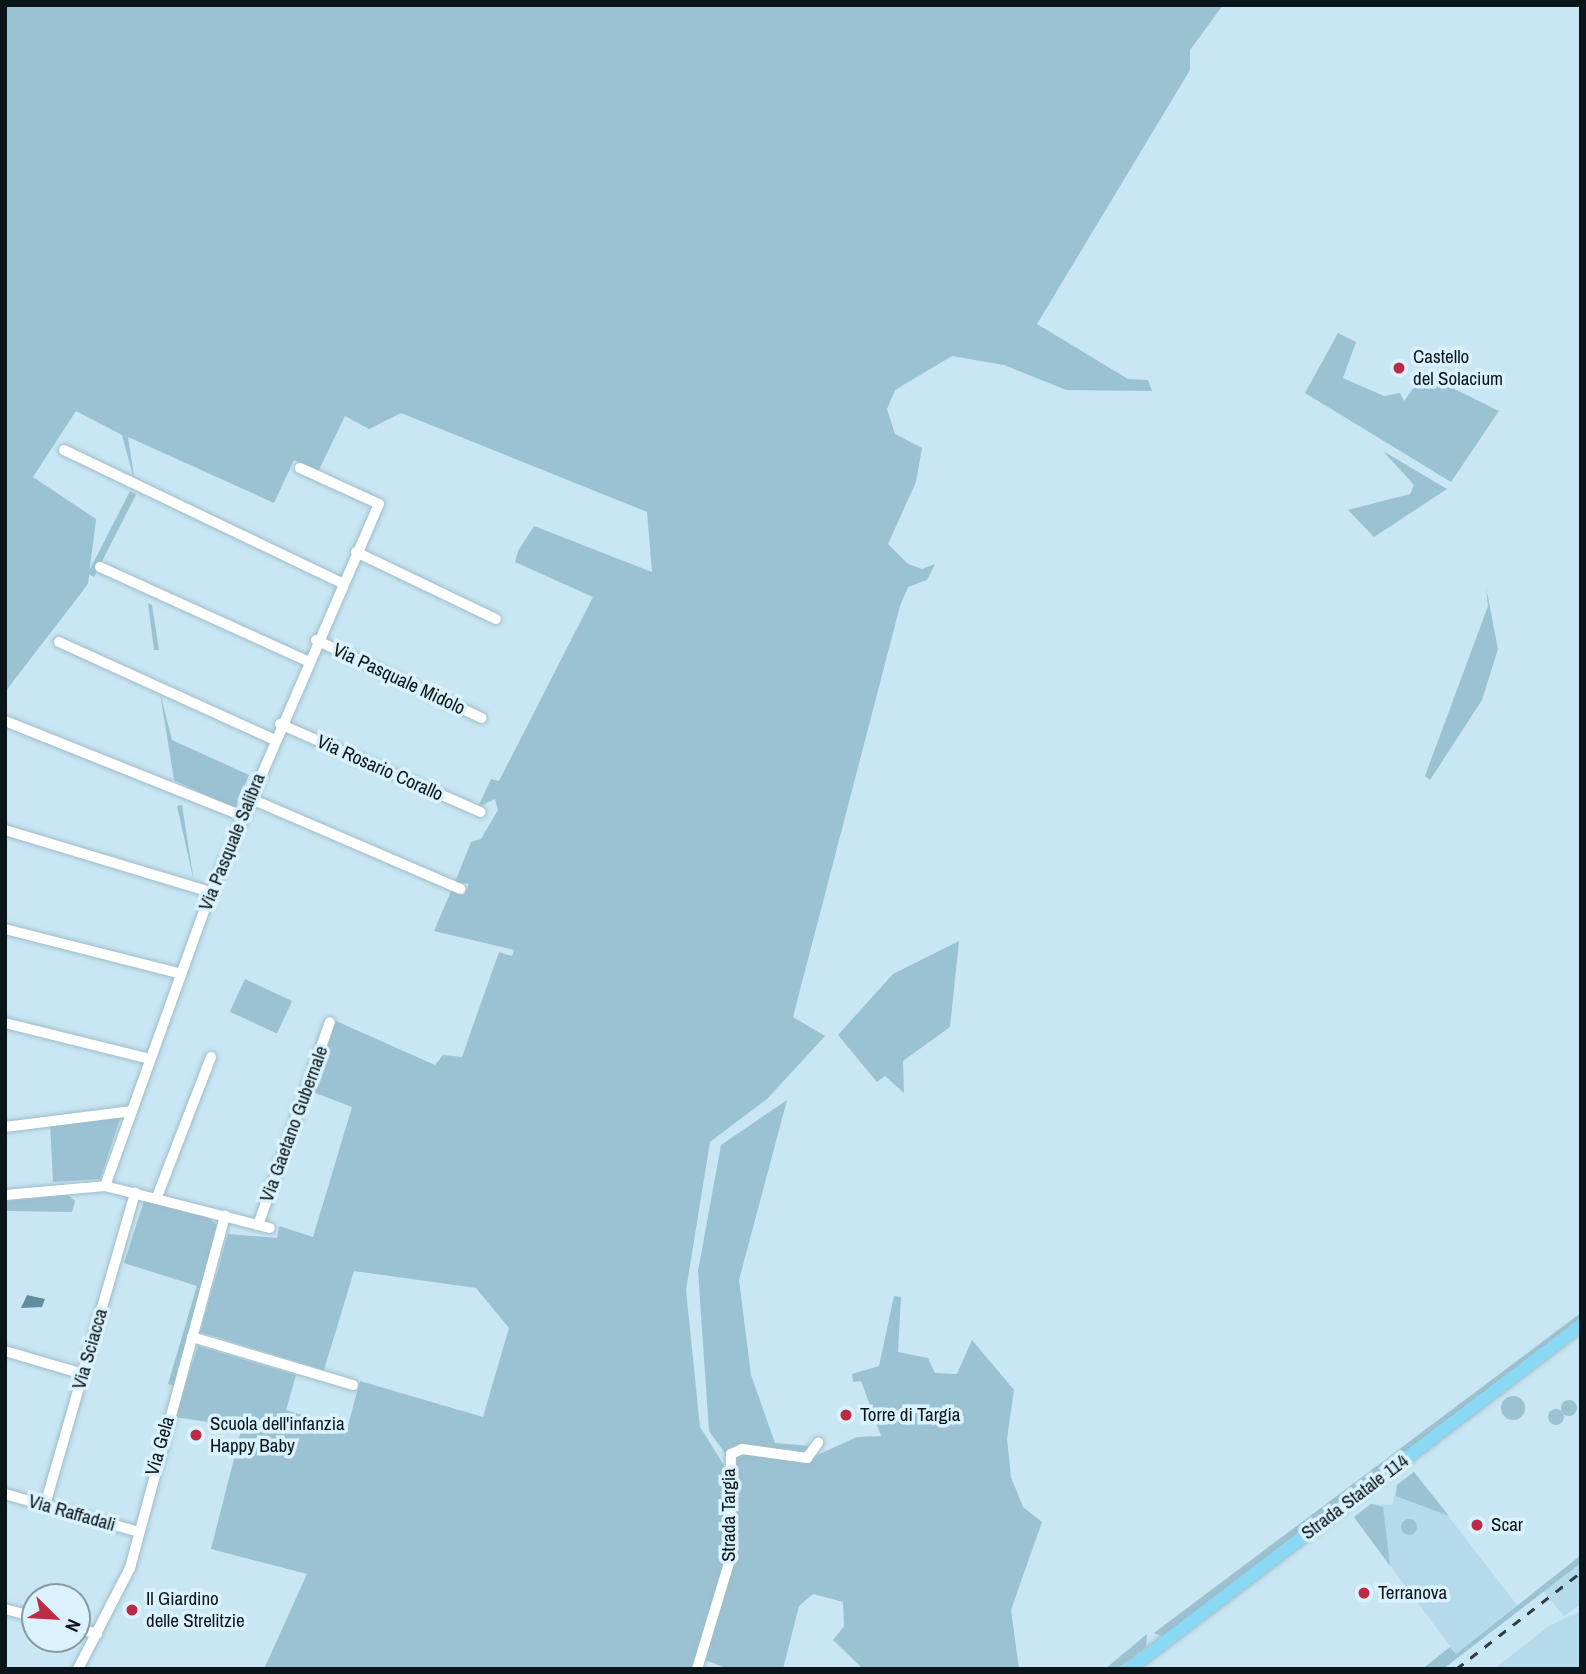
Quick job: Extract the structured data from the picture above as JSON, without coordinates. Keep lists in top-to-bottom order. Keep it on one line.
{"streets":{"main road":["Strada Statale 114"],"street":["Via Pasquale Midolo","Via Rosario Corallo","Via Pasquale Salibra","Via Gaetano Gubernale","Via Sciacca","Via Gela","Via Raffadali","Strada Targia"]},"crossings":[["Via Pasquale Midolo","Via Pasquale Salibra"],["Via Rosario Corallo","Via Pasquale Salibra"],["Via Sciacca","Via Raffadali"],["Via Gela","Via Raffadali"]],"places":["Castello del Solacium","Torre di Targia","Scuola dell'infanzia Happy Baby","Scar","Terranova","Il Giardino delle Strelitzie"],"north":"bottom right"}
